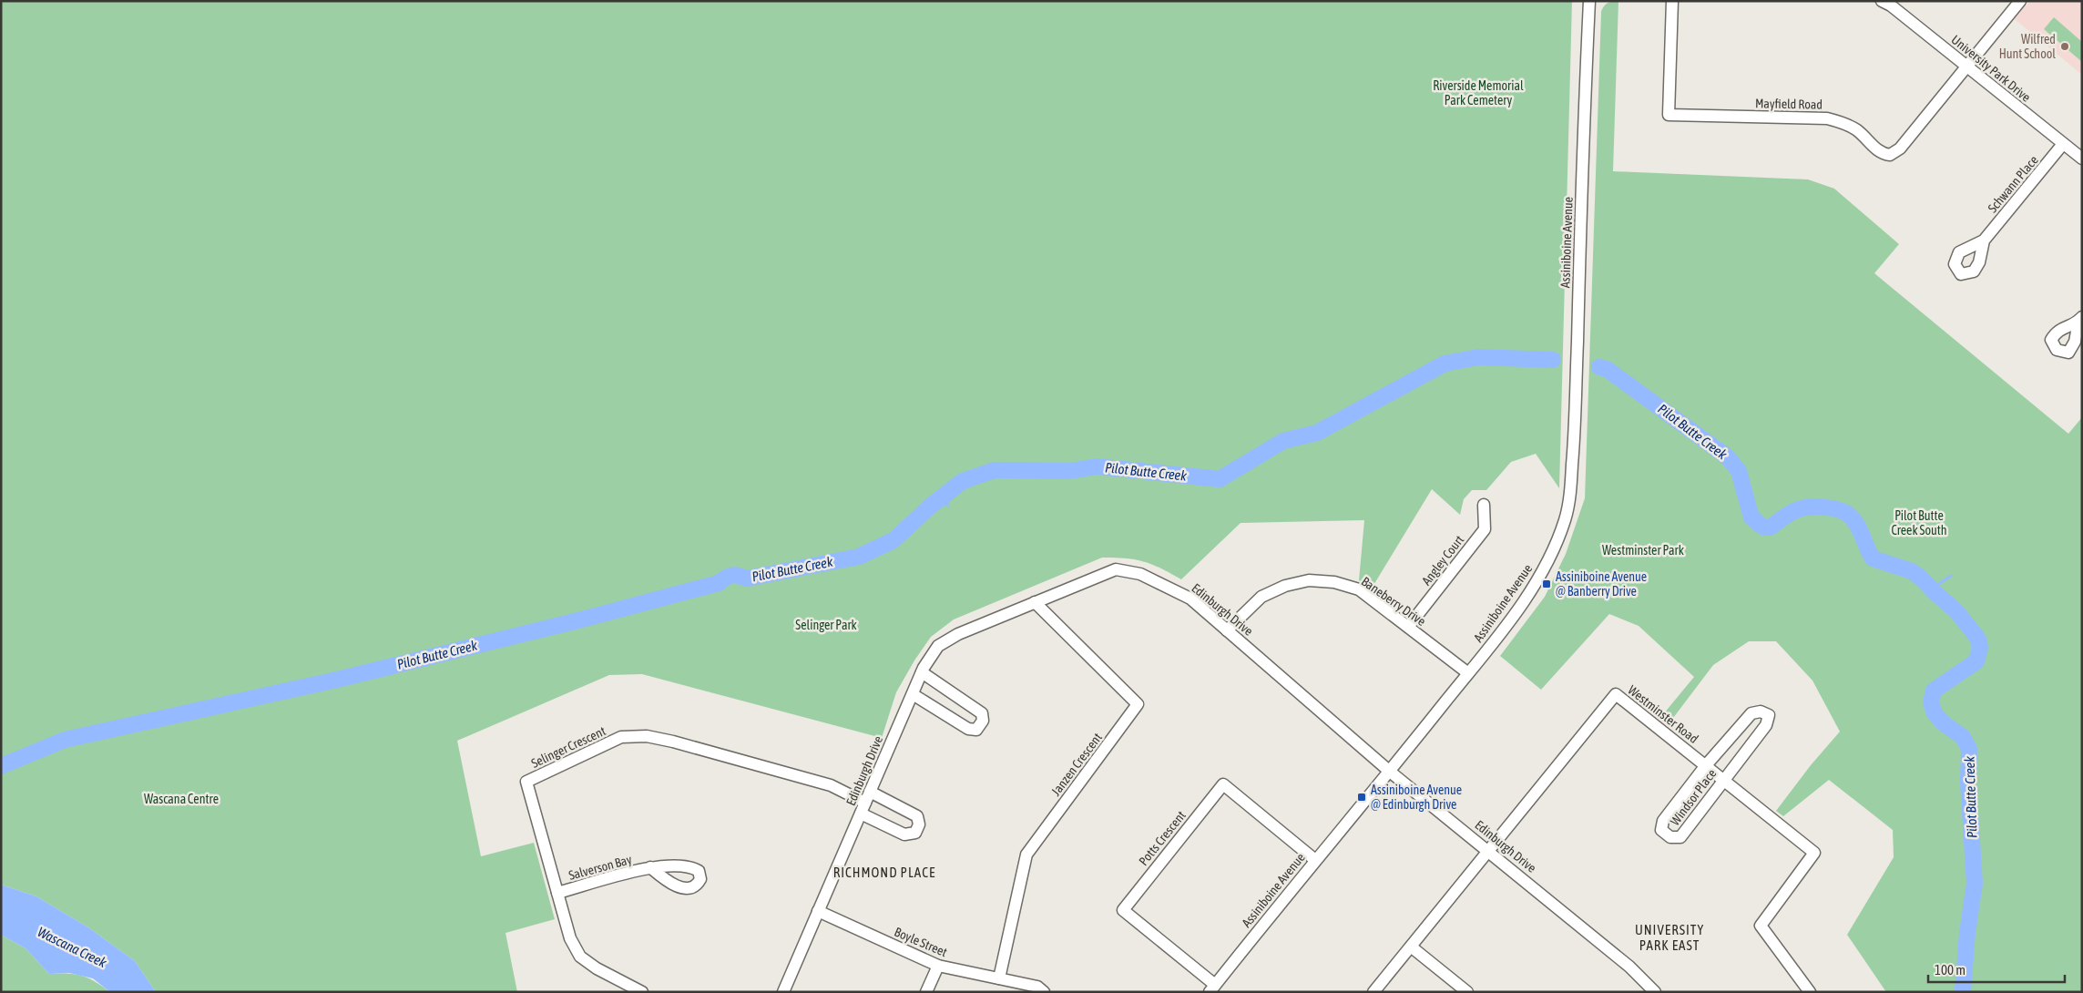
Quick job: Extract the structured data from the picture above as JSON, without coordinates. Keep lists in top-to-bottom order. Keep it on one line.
{"streets":{"street":["University Park Drive","Mayfield Road","Schwann Place","Assiniboine Avenue","Angley Court","Baneberry Drive","Edinburgh Drive","Westminster Road","Selinger Crescent","Janzen Crescent","Windsor Place","Potts Crescent","Salverson Bay","Boyle Street"]},"crossings":[["University Park Drive","Mayfield Road"],["University Park Drive","Schwann Place"],["Assiniboine Avenue","Baneberry Drive"],["Assiniboine Avenue","Edinburgh Drive"],["Assiniboine Avenue","Potts Crescent"],["Angley Court","Baneberry Drive"],["Baneberry Drive","Edinburgh Drive"],["Edinburgh Drive","Westminster Road"],["Edinburgh Drive","Selinger Crescent"],["Edinburgh Drive","Janzen Crescent"],["Edinburgh Drive","Boyle Street"],["Westminster Road","Windsor Place"],["Selinger Crescent","Salverson Bay"],["Janzen Crescent","Boyle Street"]],"districts":["RICHMOND PLACE","UNIVERSITY PARK EAST"],"water":["Pilot Butte Creek","Wascana Creek"],"parks":["Riverside Memorial Park Cemetery","Pilot Butte Creek South","Westminster Park","Selinger Park","Wascana Centre"],"places":{"other":["Wilfred Hunt School"],"transit":["Assiniboine Avenue @ Banberry Drive","Assiniboine Avenue @ Edinburgh Drive"]},"scale_bar":"100 m"}
